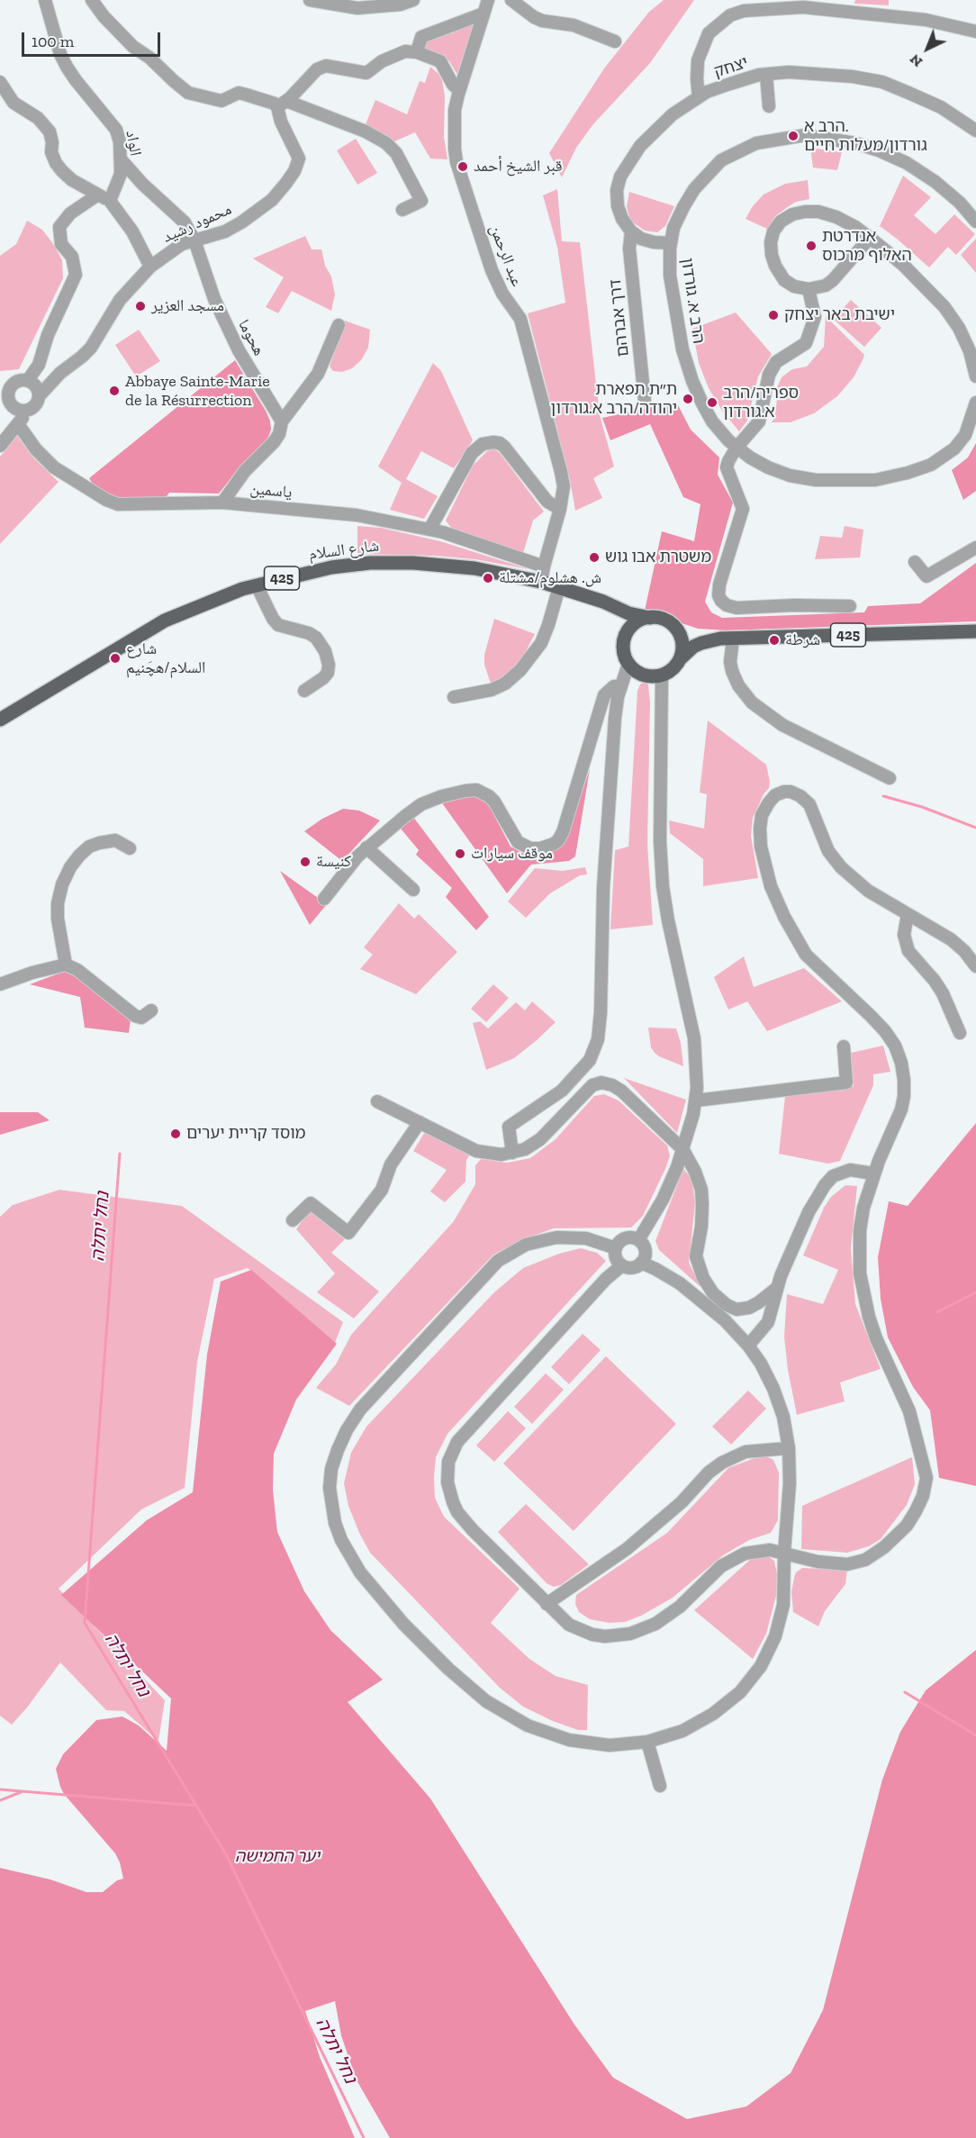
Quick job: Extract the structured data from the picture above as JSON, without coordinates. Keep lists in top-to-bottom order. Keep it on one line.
{"streets":{"main road":["شارع السلام","425"],"street":["יצחק","الواد","محمود رشيد","عبد الرحمن","הרב א. גורדון","דרך אברהם","هحوما","ياسمين"]},"crossings":[["יצחק","דרך אברהם"],["الواد","هحوما"],["محمود رشيد","هحوما"],["عبد الرحمن","ياسمين"],["عبد الرحمن","شارع السلام"],["شارع السلام","425"]],"water":["נחל יתלה"],"parks":["יער החמישה"],"places":["הרב א. גורדון/מעלות חיים","قبر الشيخ أحمد","אנדרטת האלוף מרכוס","مسجد العزير","ישיבת באר יצחק","Abbaye Sainte-Marie de la Résurrection","ת״ת תפארת יהודה/הרב א.גורדון","ספריה/הרב א.גורדון","משטרת אבו גוש","ش. هشلوم/مشتلة","شرطة","شارع السلام/هچَنيم","موقف سيارات","كنيسة","מוסד קריית יערים"],"scale_bar":"100 m","north":"bottom left"}
